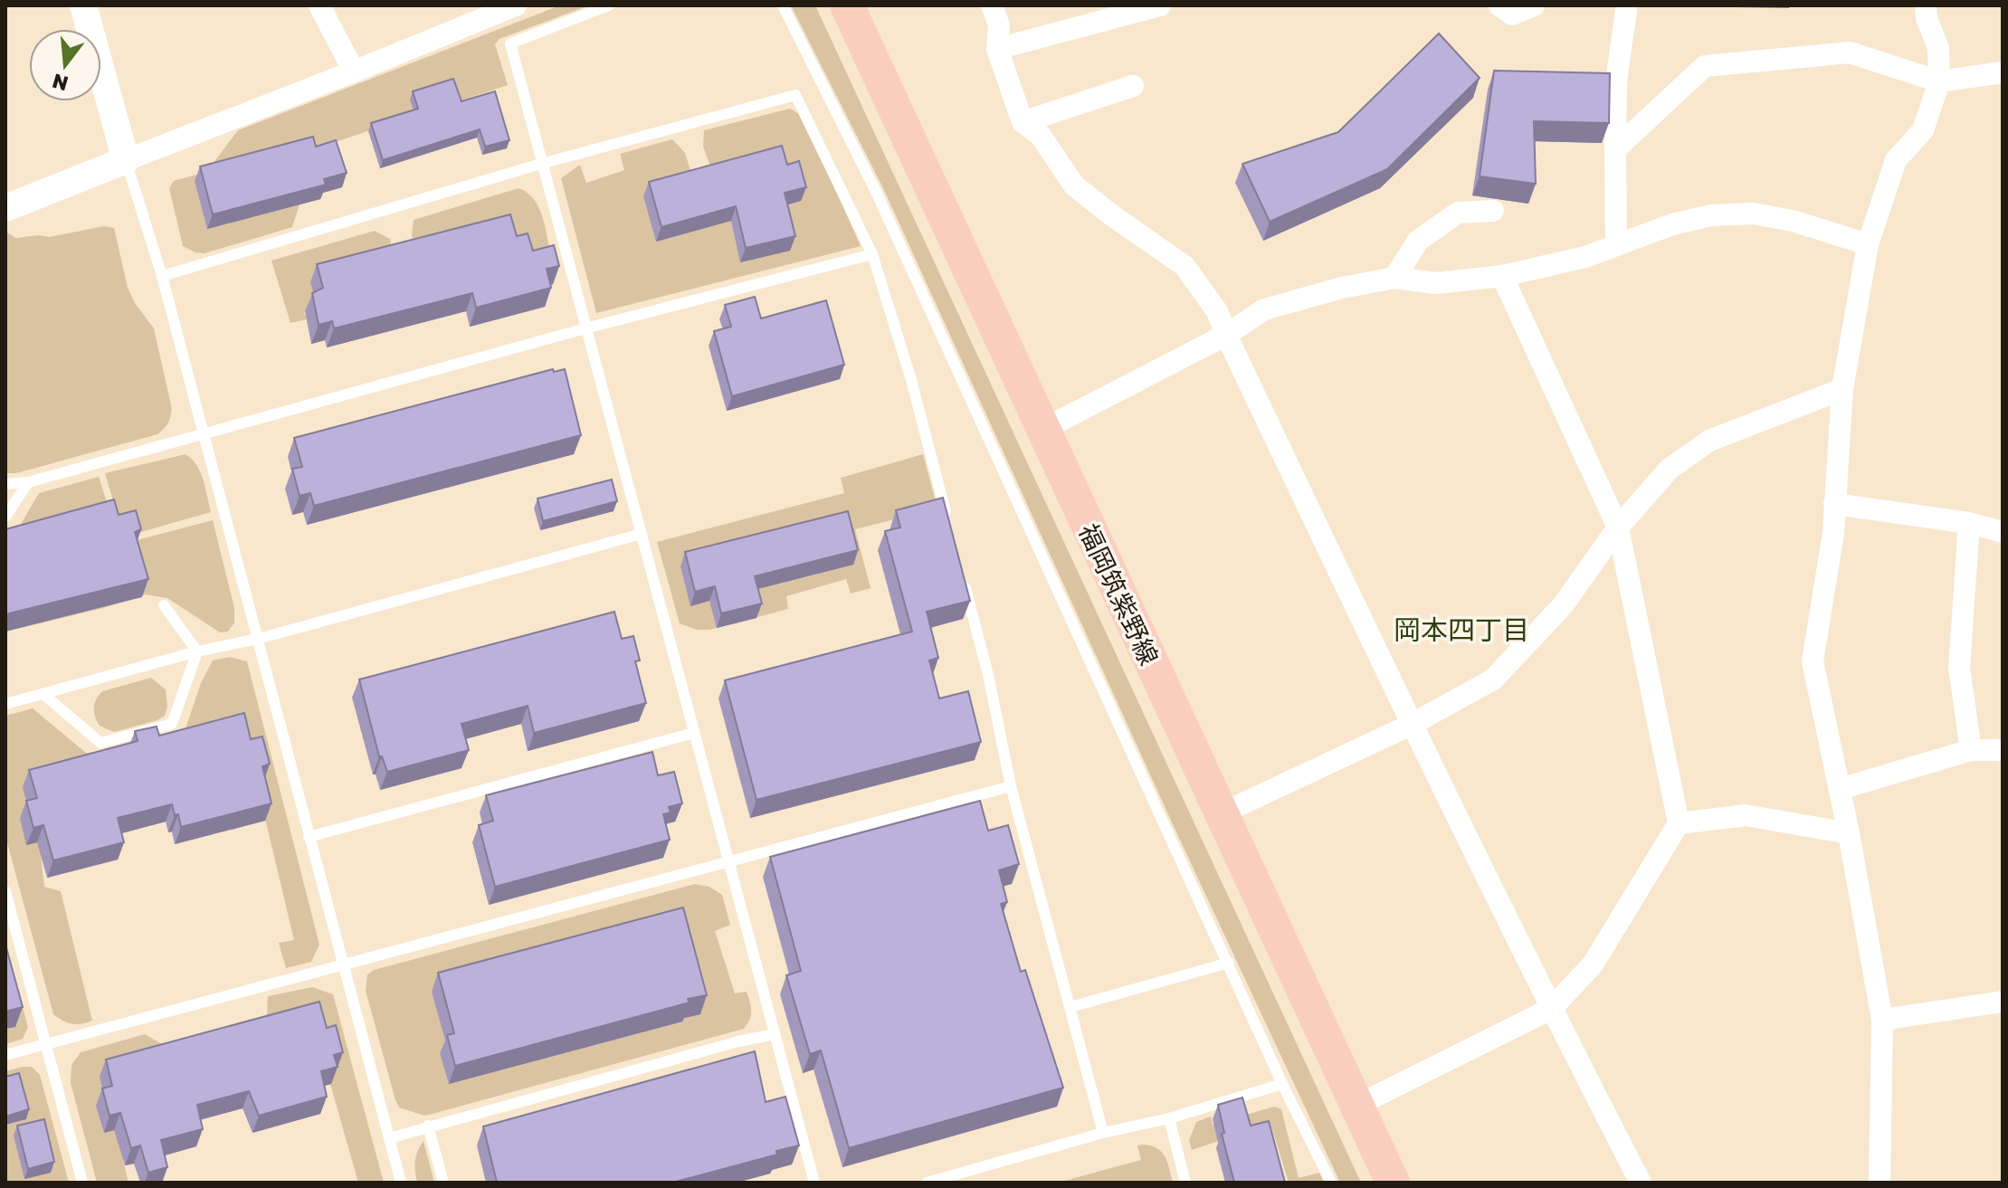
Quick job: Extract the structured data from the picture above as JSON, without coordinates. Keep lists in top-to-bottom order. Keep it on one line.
{"streets":{"main road":["福岡筑紫野線"]},"districts":["岡本四丁目"],"north":"bottom"}
